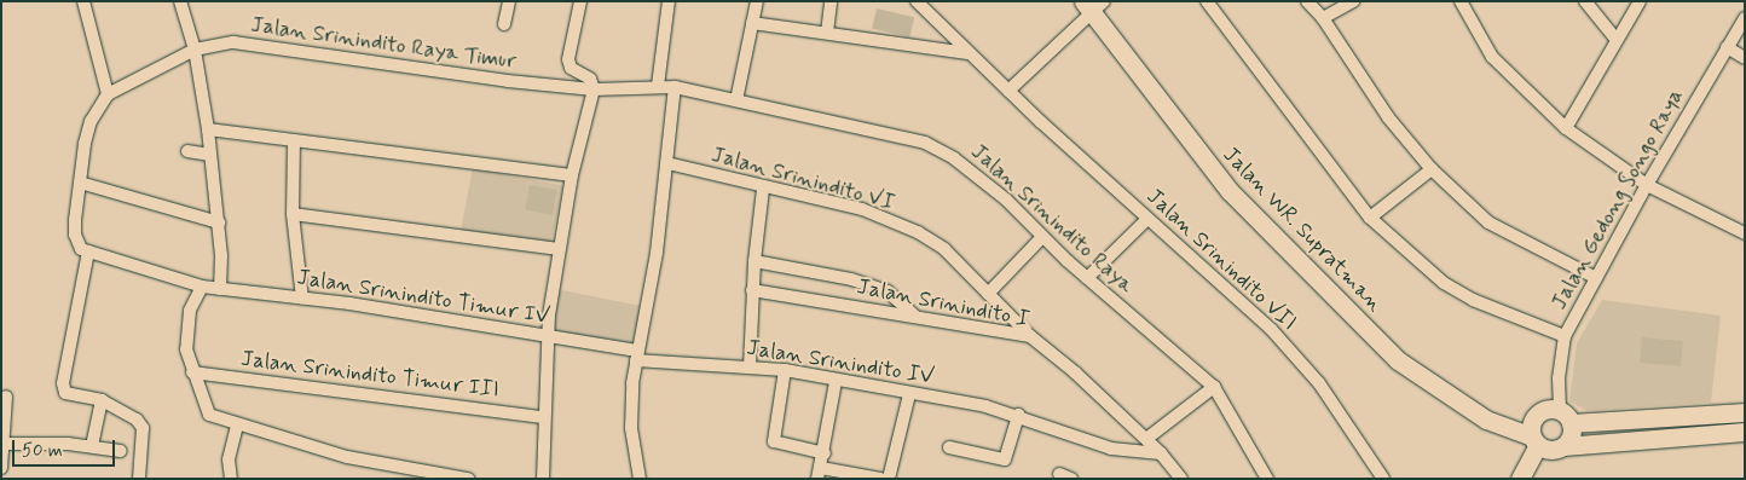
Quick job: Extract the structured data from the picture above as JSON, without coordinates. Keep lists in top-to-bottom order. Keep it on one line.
{"streets":{"main road":["Jalan WR. Supratman"],"street":["Jalan Srinindito Raya Timur","Jalan Srinindito VI","Jalan Gedong Songo Raya","Jalan Srinindito Raya","Jalan Srinindito VII","Jalan Srinindito Timur IV","Jalan Srinindito I","Jalan Srinindito IV","Jalan Srinindito Timur III"]},"crossings":[["Jalan Srinindito Raya Timur","Jalan Srinindito Raya"],["Jalan Srinindito VI","Jalan Srinindito I"],["Jalan Gedong Songo Raya","Jalan WR. Supratman"],["Jalan Srinindito Timur IV","Jalan Srinindito IV"],["Jalan Srinindito I","Jalan Srinindito IV"]],"scale_bar":"50 m"}
